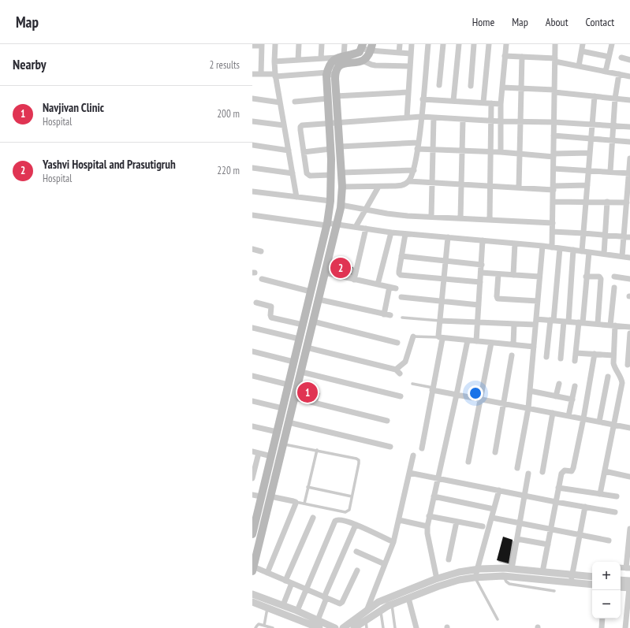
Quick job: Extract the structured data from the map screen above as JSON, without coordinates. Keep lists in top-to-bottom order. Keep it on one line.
{"page":{"header":"Map","nav":["Home","Map","About","Contact"],"heading":["Nearby","2 results"],"list":[{"mark":"1","name":"Navjivan Clinic","note":"Hospital","value":"200 m"},{"mark":"2","name":"Yashvi Hospital and Prasutigruh","note":"Hospital","value":"220 m"}],"pins":["2","1"],"map_buttons":["+","−"]}}
